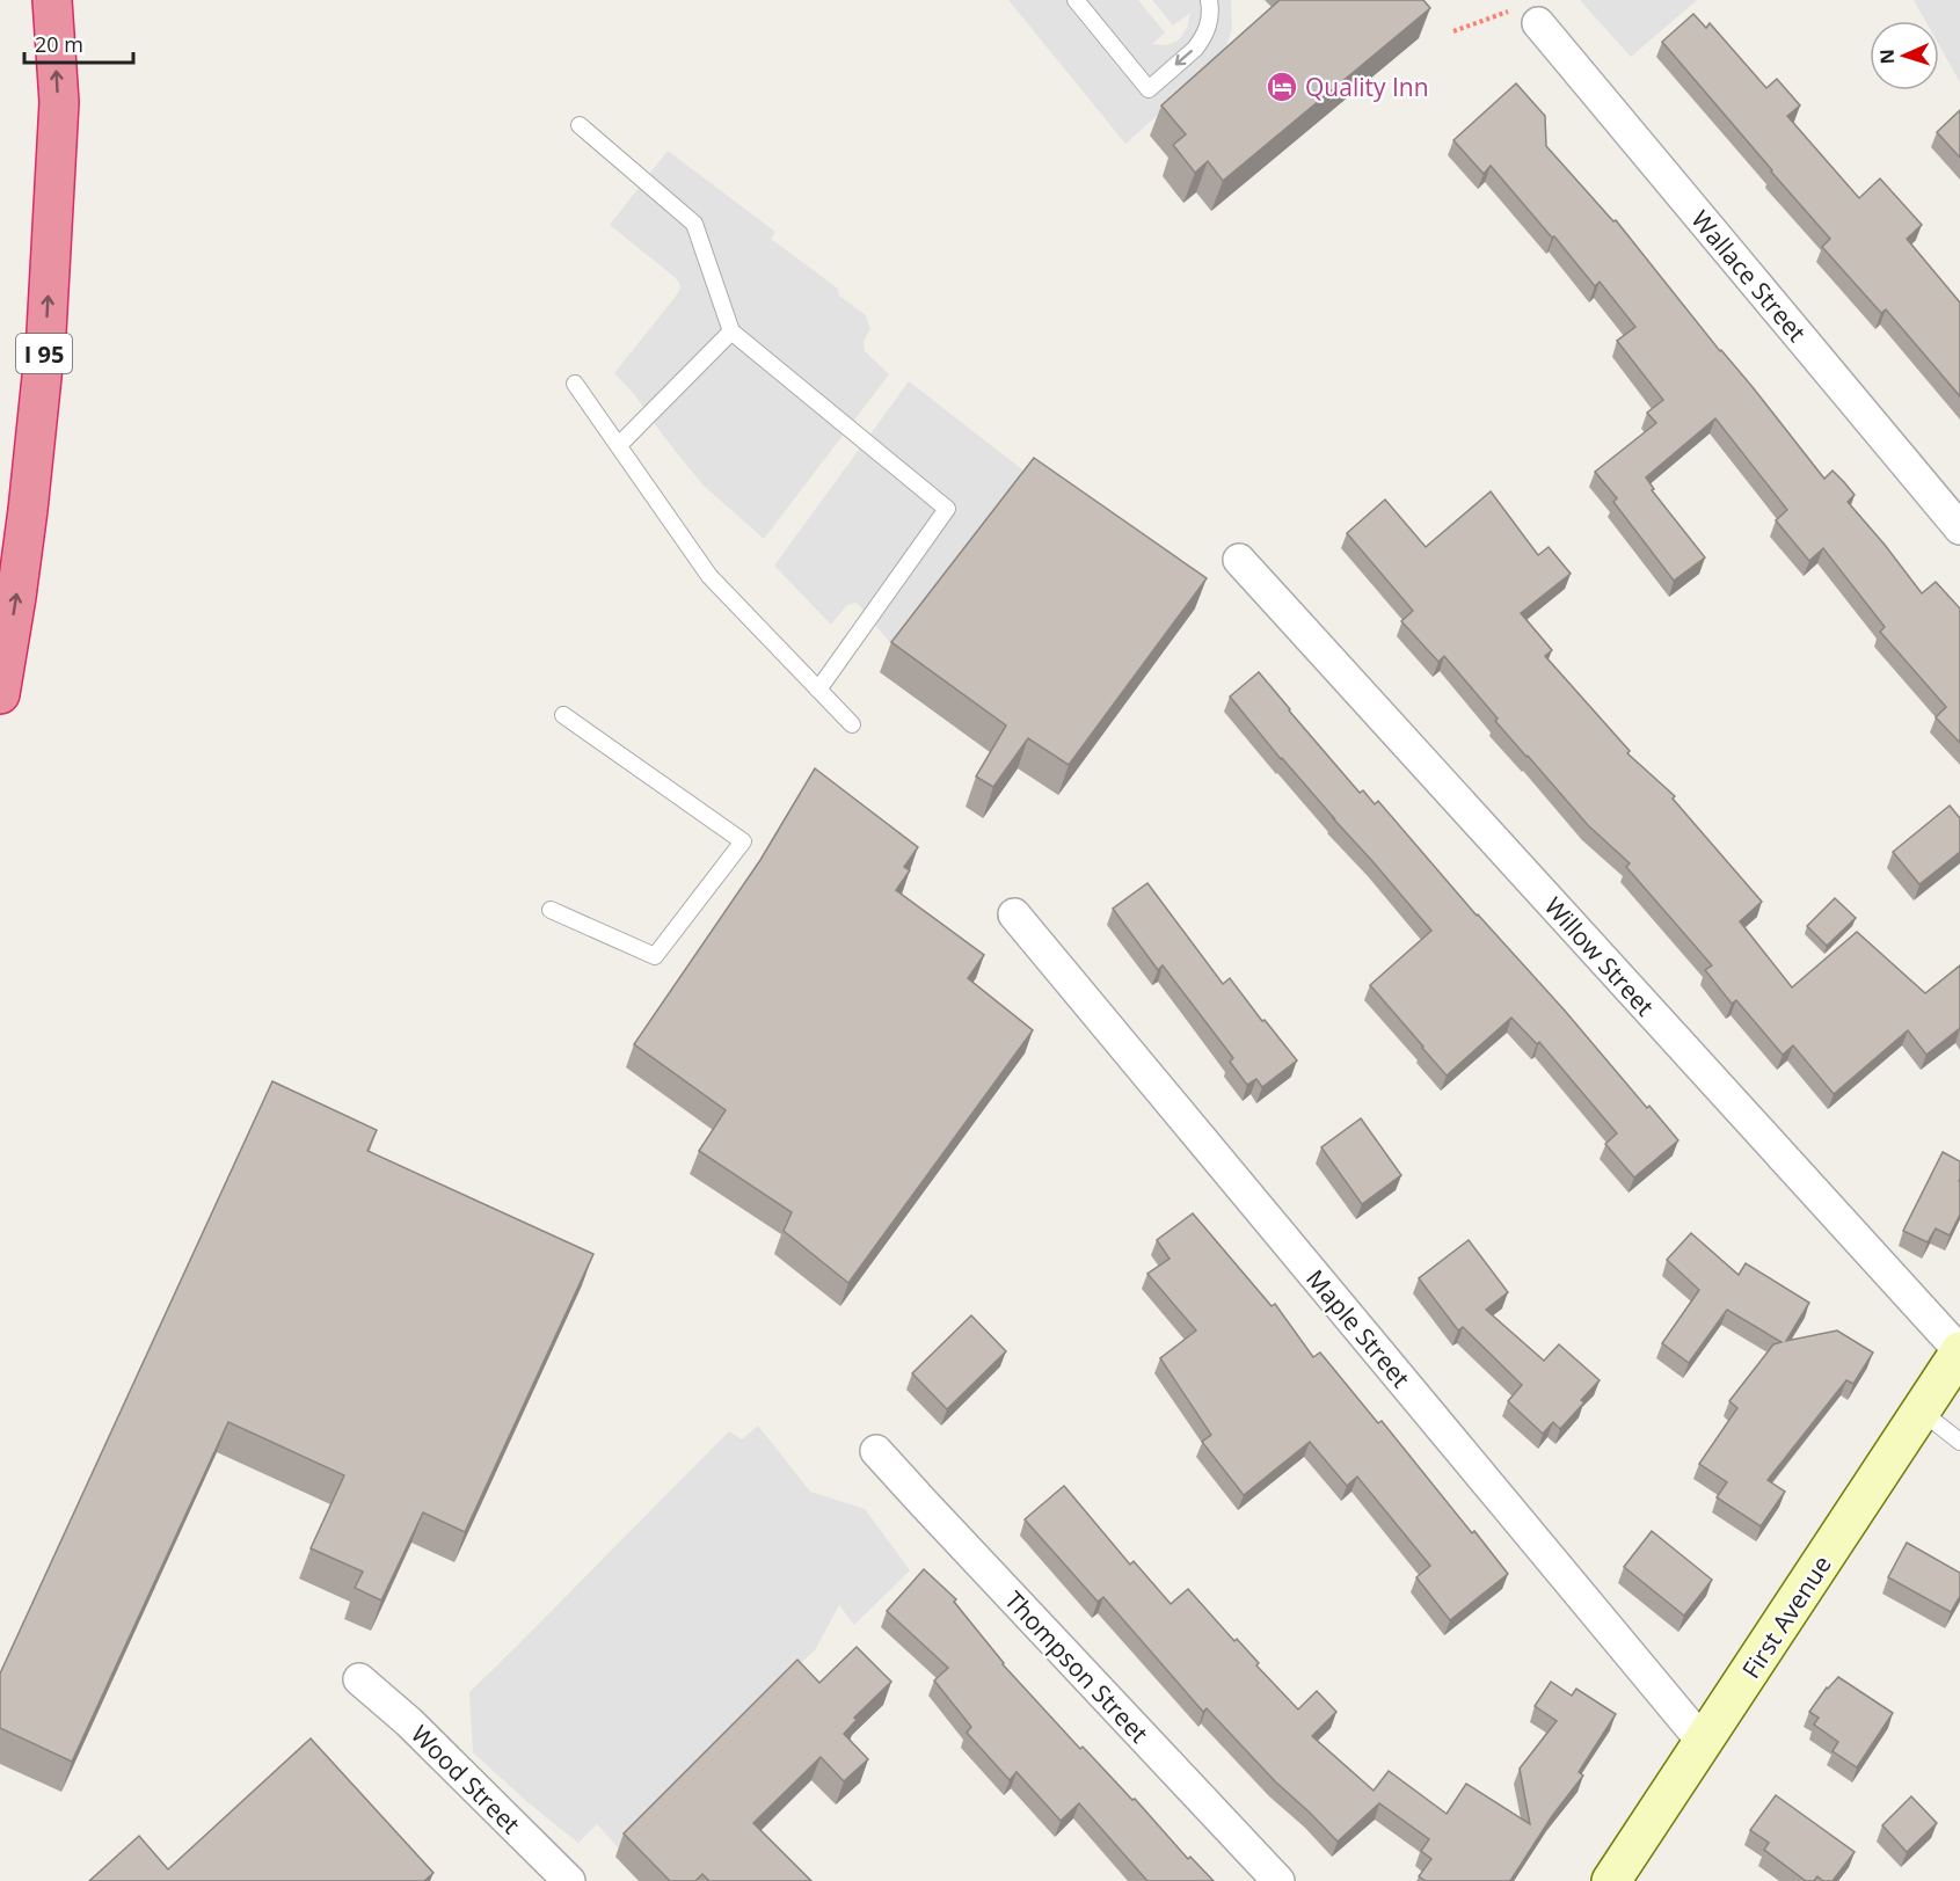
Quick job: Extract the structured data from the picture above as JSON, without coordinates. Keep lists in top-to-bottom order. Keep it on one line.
{"streets":{"highway":["I 95"],"main road":["First Avenue"],"street":["Wallace Street","Willow Street","Maple Street","Thompson Street","Wood Street"]},"crossings":[["Willow Street","First Avenue"],["Maple Street","First Avenue"]],"places":{"hotel":["Quality Inn"]},"scale_bar":"20 m","north":"left"}
